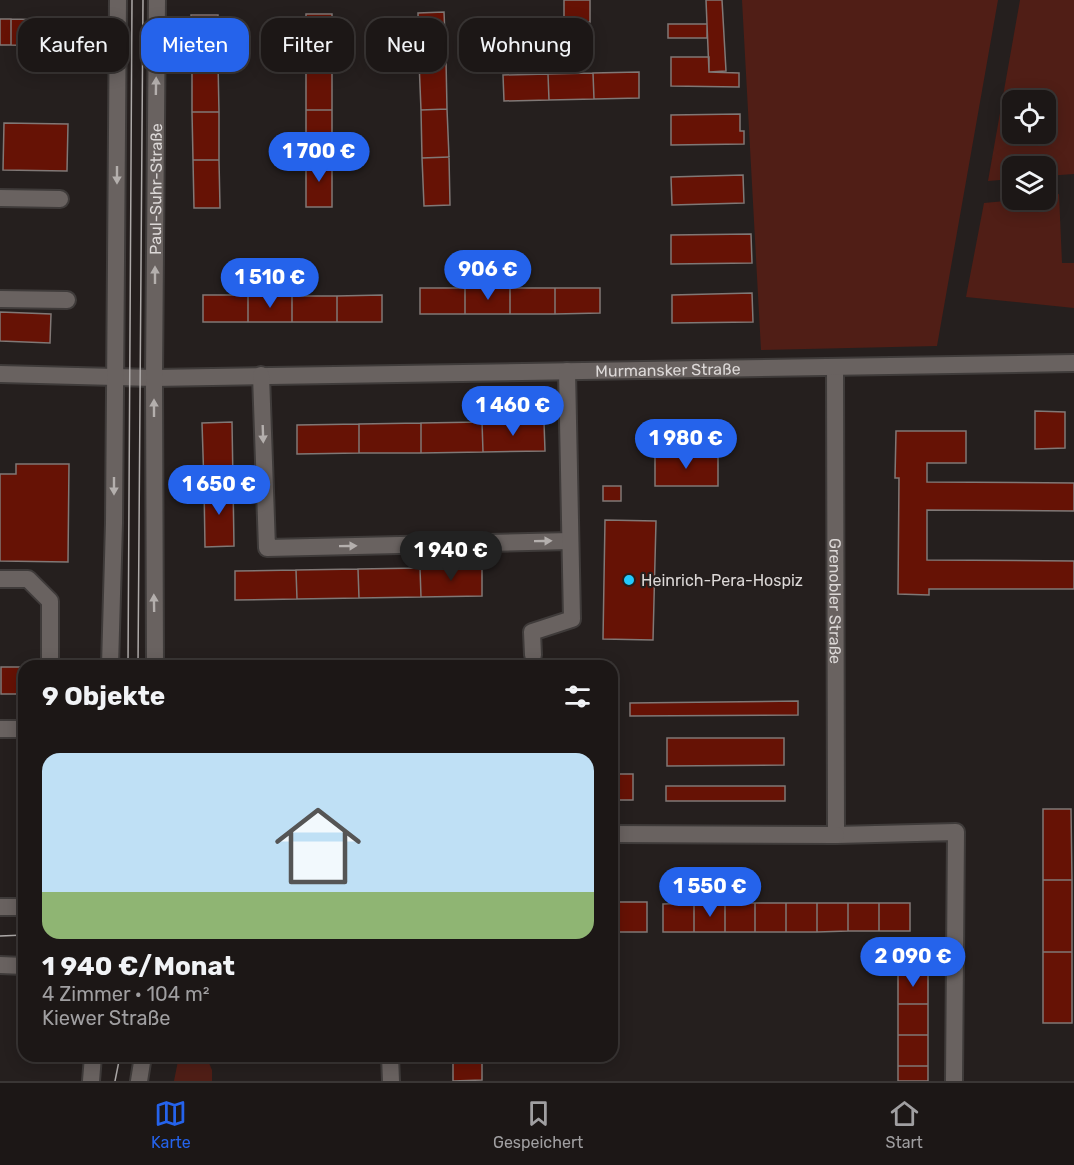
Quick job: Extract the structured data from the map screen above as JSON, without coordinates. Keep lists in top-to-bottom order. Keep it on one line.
{"streets":{"street":["Paul-Suhr-Straße","Murmansker Straße","Grenobler Straße"]},"crossings":[["Paul-Suhr-Straße","Murmansker Straße"],["Murmansker Straße","Grenobler Straße"]],"places":["Heinrich-Pera-Hospiz"],"page":{"chip":["Kaufen","Mieten","Filter","Neu","Wohnung"],"price":["1 700 €","906 €","1 510 €","1 460 €","1 980 €","1 650 €","1 940 €","1 550 €","2 090 €"],"heading":"9 Objekte","list":[{"name":"1 940 €/Monat","note":"4 Zimmer · 104 m² · Kiewer Straße"}],"tabs":["Karte","Gespeichert","Start"]}}
